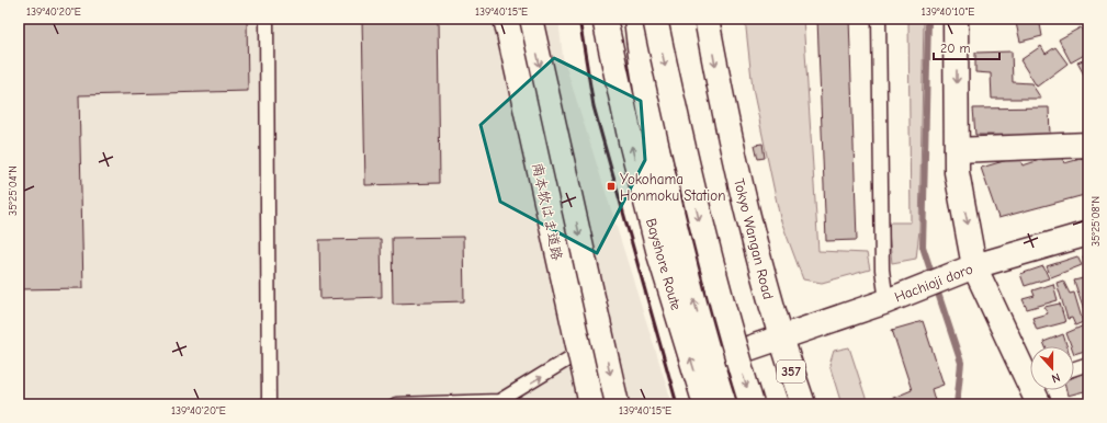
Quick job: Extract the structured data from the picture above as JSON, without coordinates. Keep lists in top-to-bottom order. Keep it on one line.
{"streets":{"main road":["南本牧はま道路","Tokyo Wangan Road","Bayshore Route","Hachioji doro","357"]},"crossings":[["Tokyo Wangan Road","Hachioji doro"]],"places":{"transit":["Yokohama Honmoku Station"]},"scale_bar":"20 m","north":"bottom","coordinates":["139°40'20\"E","139°40'15\"E","139°40'10\"E","35°25'04\"N","35°25'08\"N"]}
